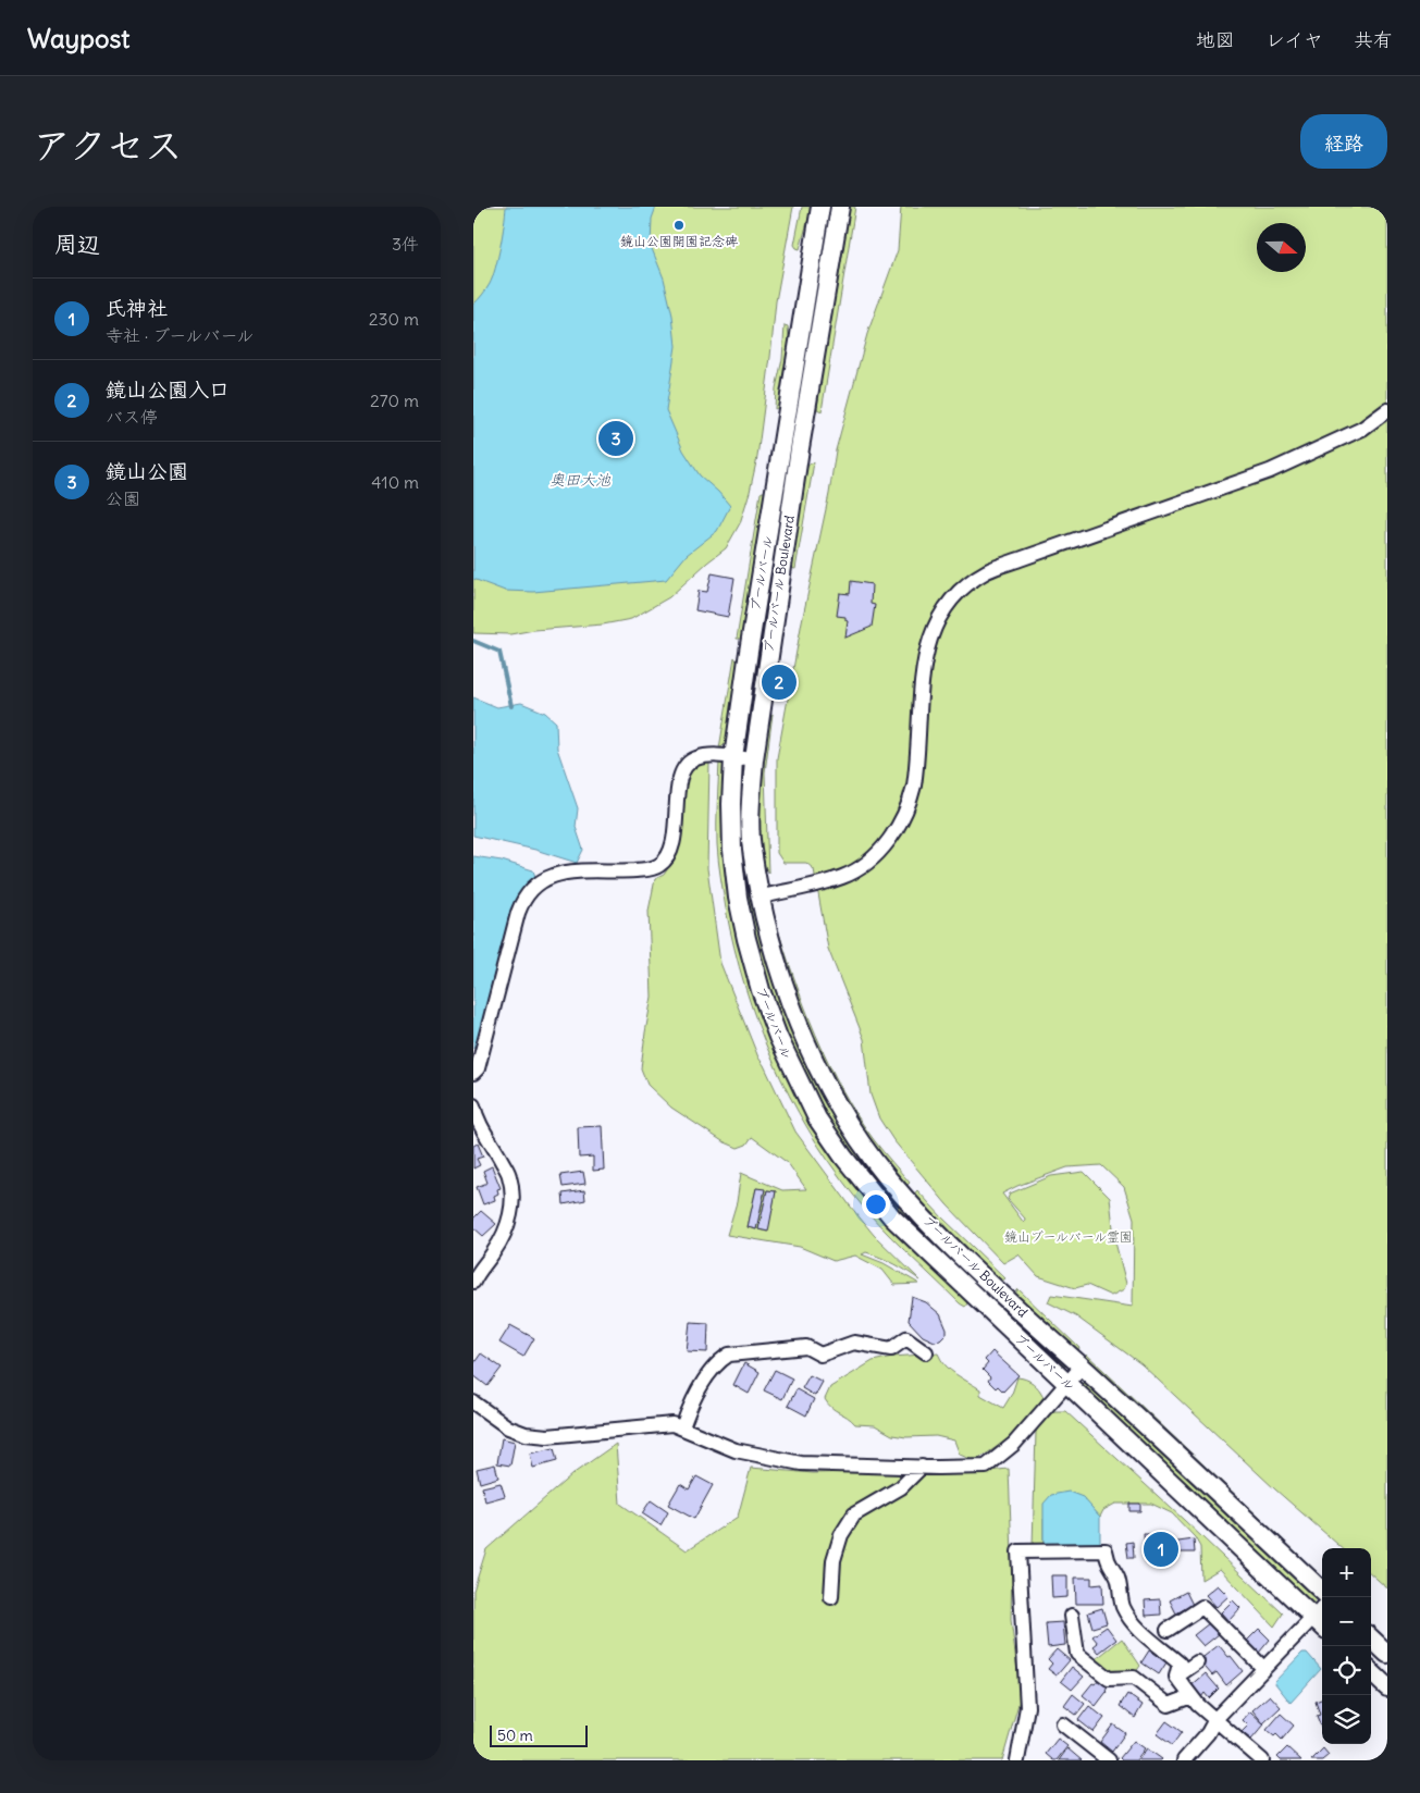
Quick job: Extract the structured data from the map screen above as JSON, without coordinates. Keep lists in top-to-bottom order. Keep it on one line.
{"streets":{"street":["ブールバール","ブールバール Boulevard"]},"water":["奥田大池"],"parks":["鏡山ブールバール霊園"],"places":["鏡山公園開園記念碑"],"scale_bar":"50 m","north":"right","page":{"header":"Waypost","nav":["地図","レイヤ","共有"],"title":"アクセス","buttons":"経路","heading":["周辺","3件"],"list":[{"mark":"1","name":"氏神社","note":"寺社 · ブールバール","value":"230 m"},{"mark":"2","name":"鏡山公園入口","note":"バス停","value":"270 m"},{"mark":"3","name":"鏡山公園","note":"公園","value":"410 m"}],"pins":["3","2","1"],"map_buttons":["+","−"],"scale":"50 m"}}
